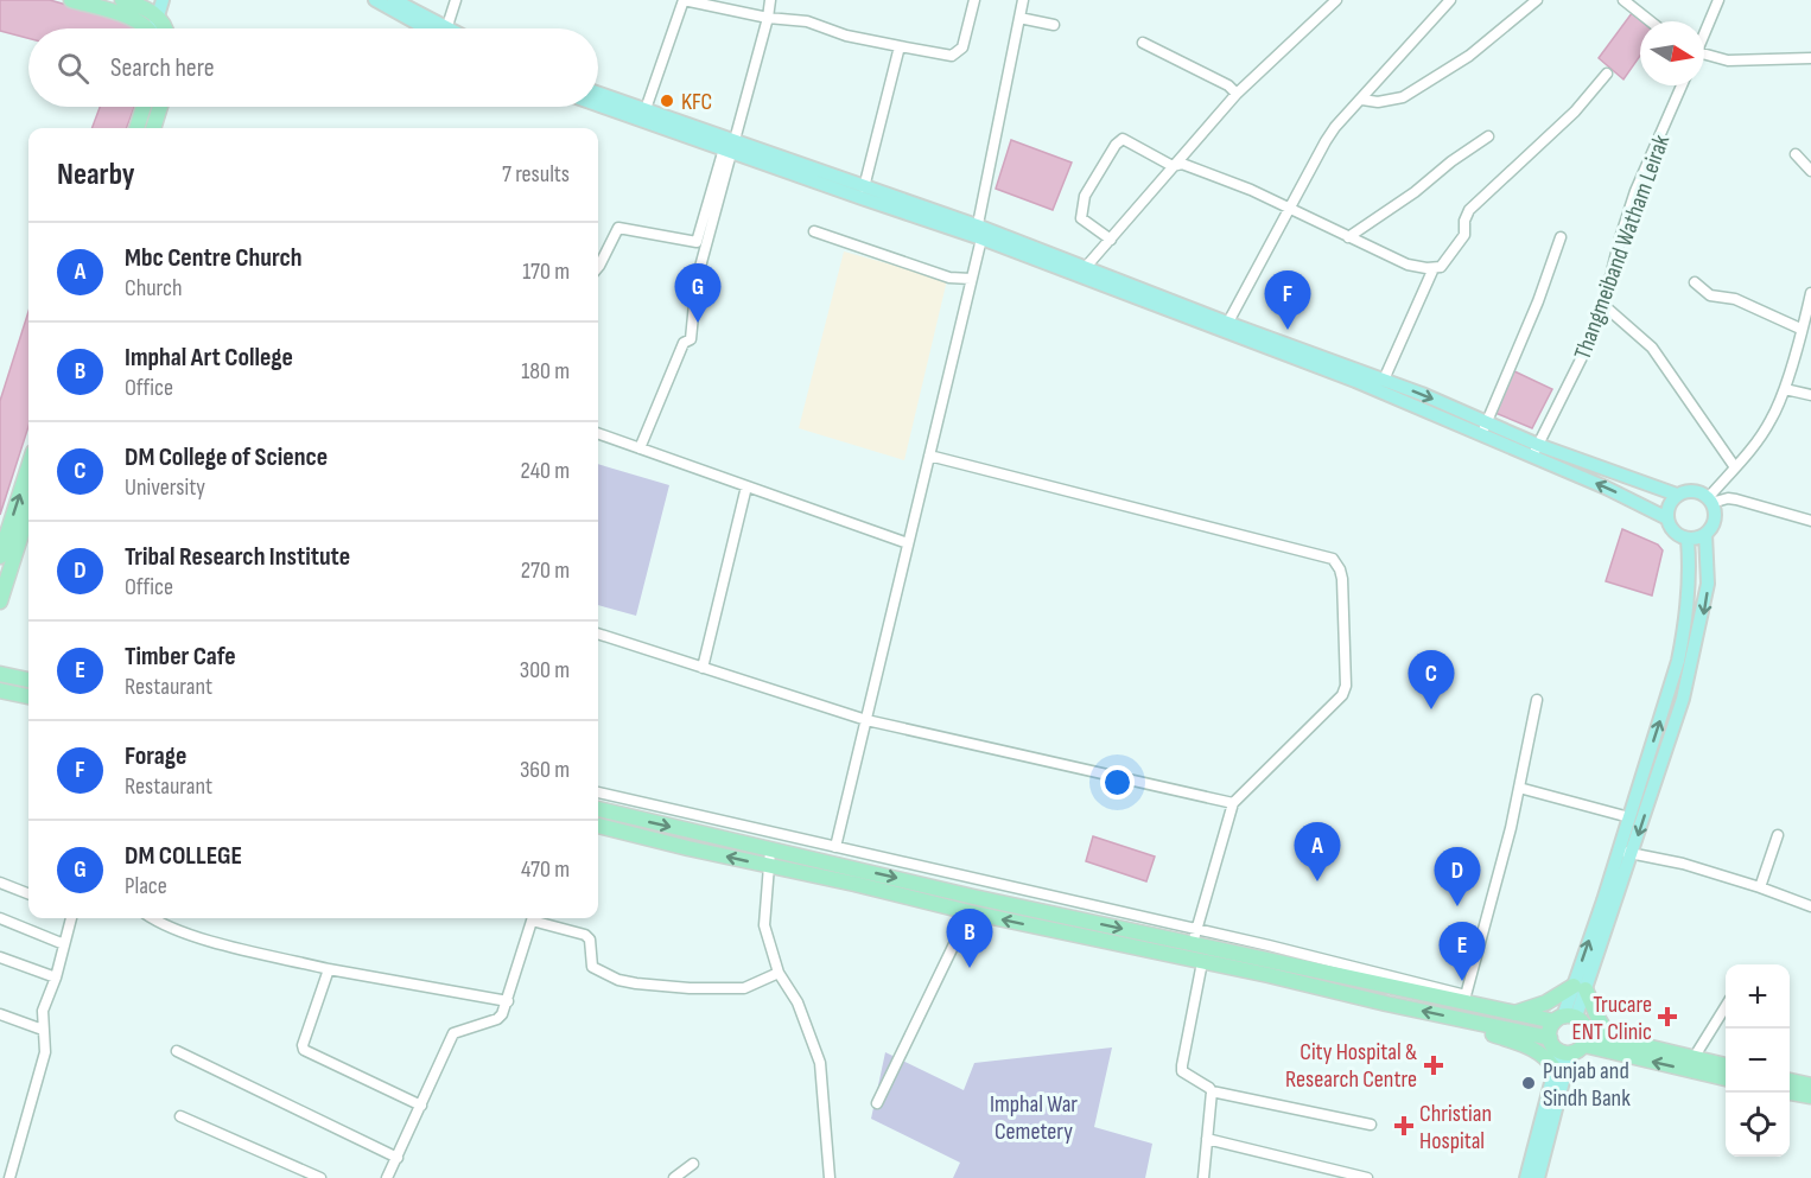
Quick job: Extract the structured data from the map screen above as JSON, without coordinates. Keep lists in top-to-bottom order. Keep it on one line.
{"streets":{"street":["Thangmeiband Watham Leirak"]},"parks":["Imphal War Cemetery"],"places":{"other":["KFC","Punjab and Sindh Bank"],"health":["Trucare ENT Clinic","City Hospital & Research Centre","Christian Hospital"]},"north":"right","page":{"search":"Search here","heading":["Nearby","7 results"],"list":[{"mark":"A","name":"Mbc Centre Church","note":"Church","value":"170 m"},{"mark":"B","name":"Imphal Art College","note":"Office","value":"180 m"},{"mark":"C","name":"DM College of Science","note":"University","value":"240 m"},{"mark":"D","name":"Tribal Research Institute","note":"Office","value":"270 m"},{"mark":"E","name":"Timber Cafe","note":"Restaurant","value":"300 m"},{"mark":"F","name":"Forage","note":"Restaurant","value":"360 m"},{"mark":"G","name":"DM COLLEGE","note":"Place","value":"470 m"}],"pins":["G","F","C","A","D","B","E"],"map_buttons":["+","−"]}}
